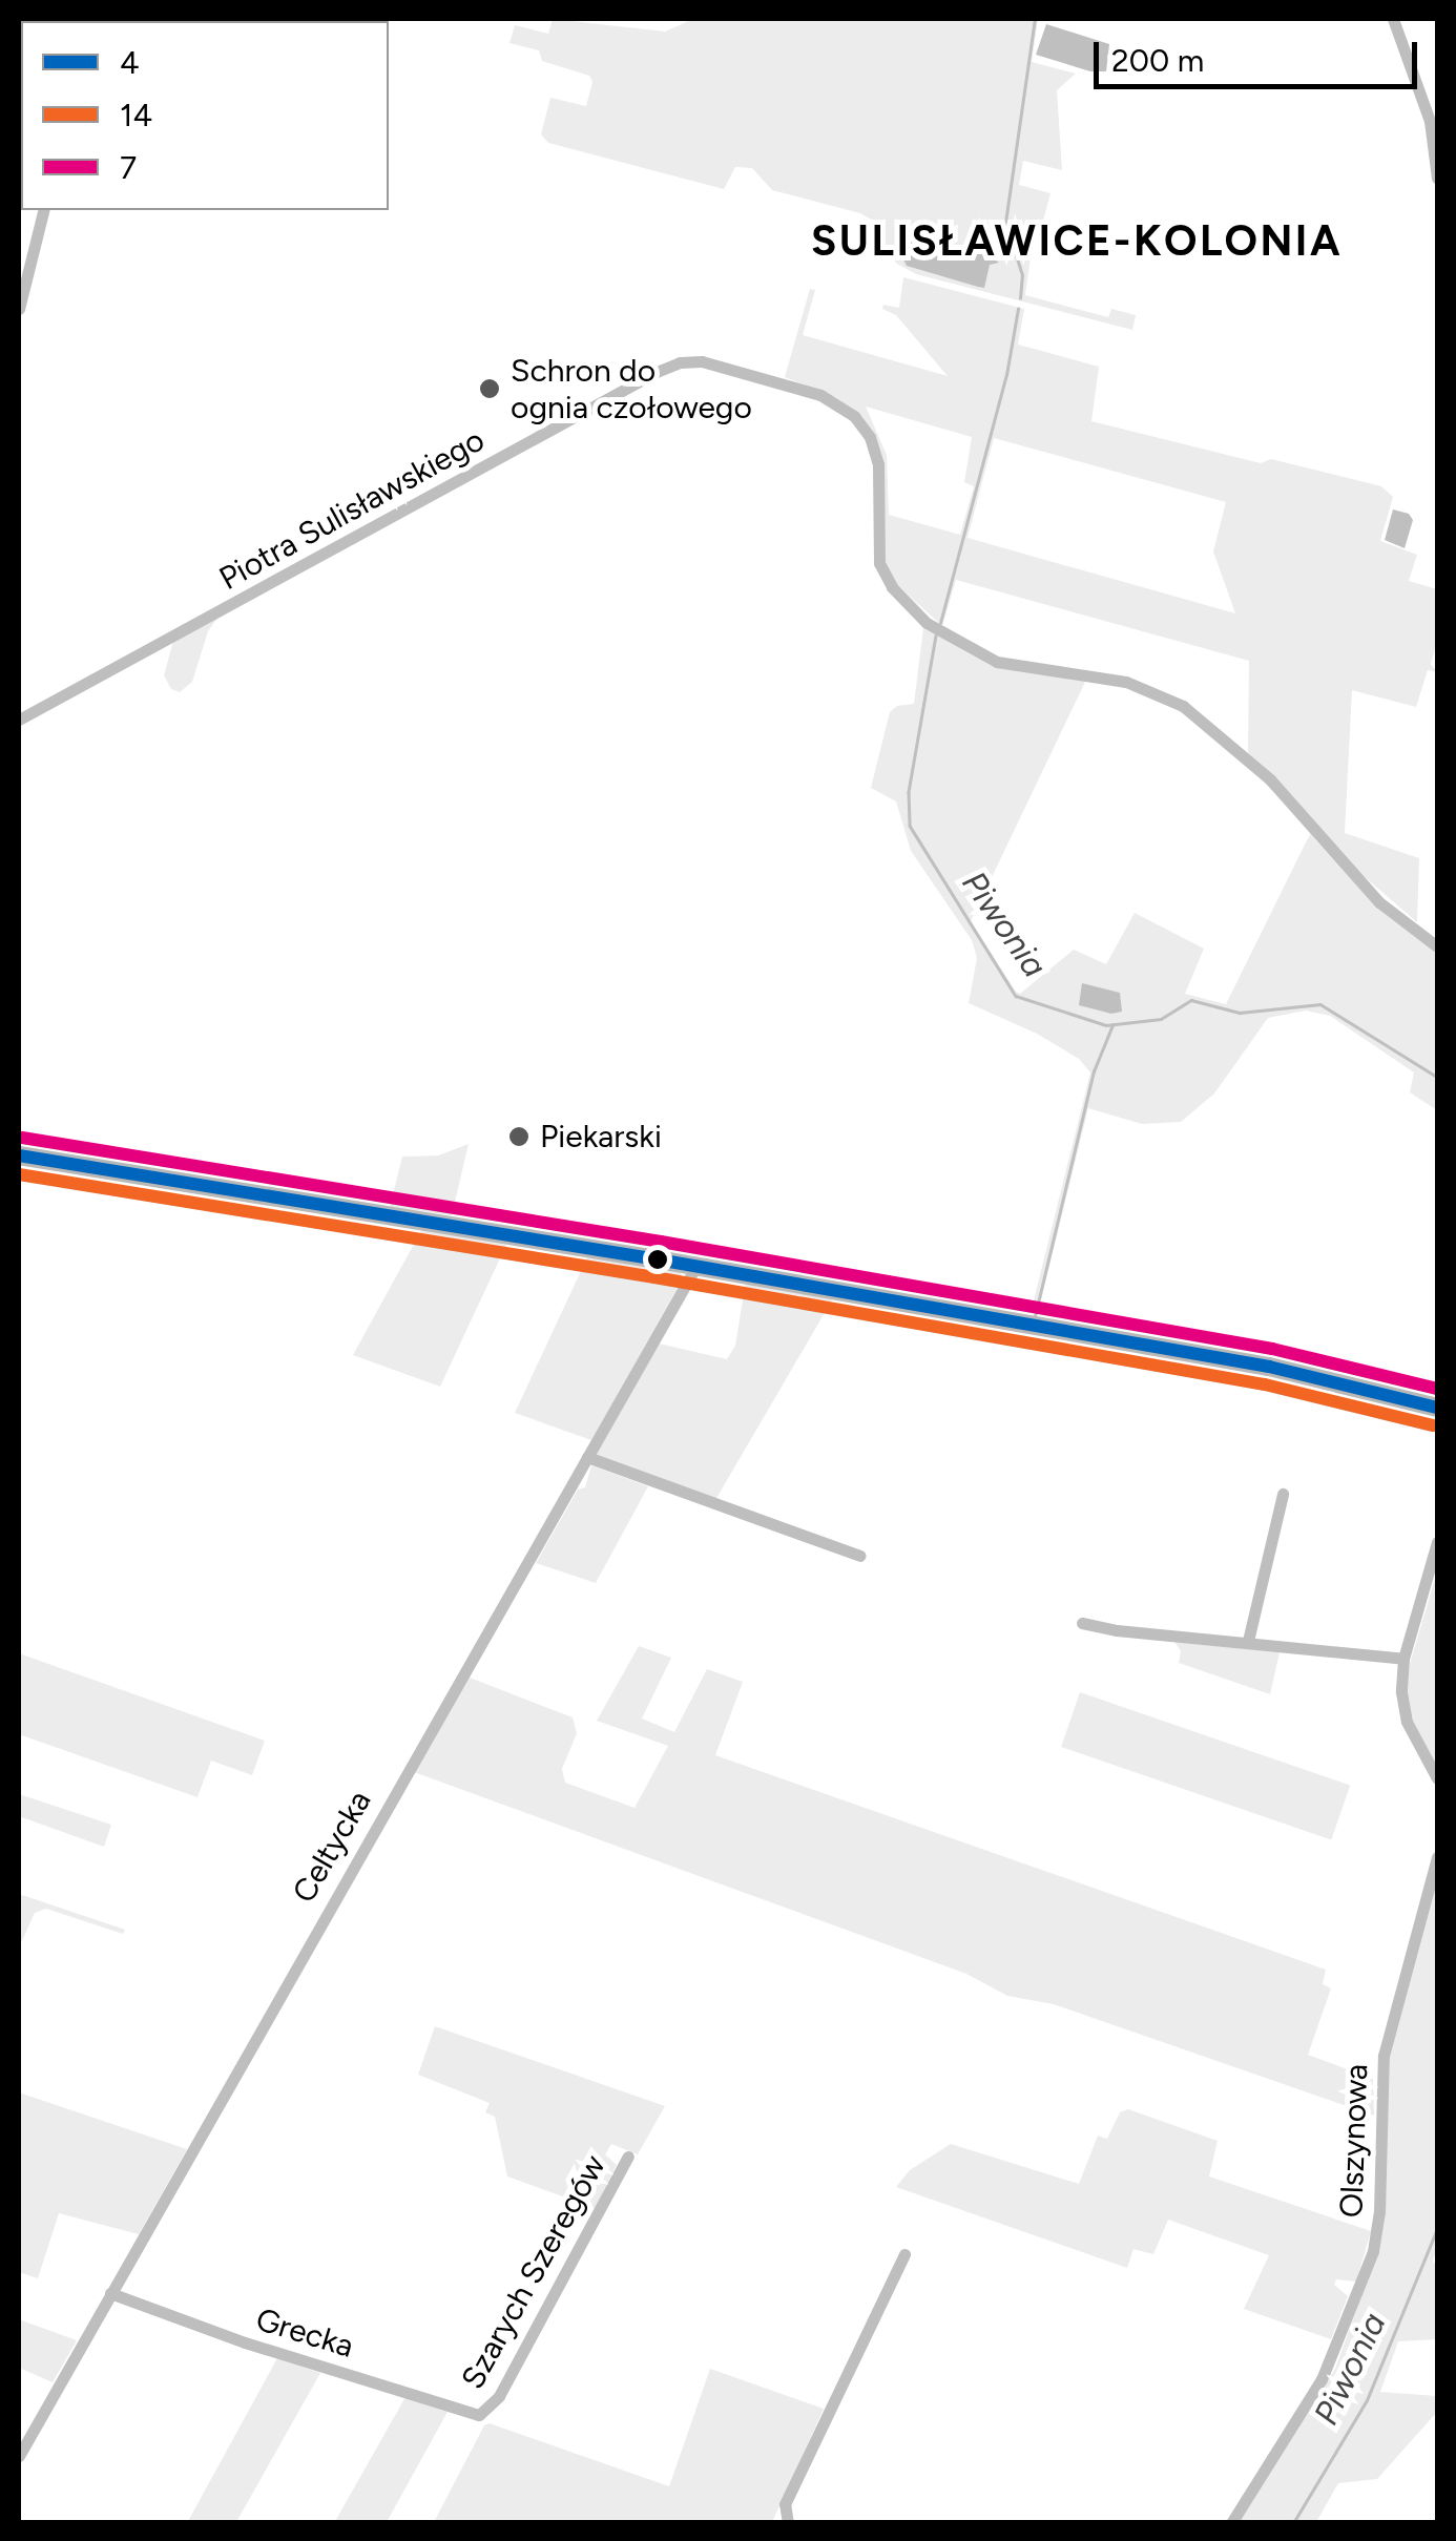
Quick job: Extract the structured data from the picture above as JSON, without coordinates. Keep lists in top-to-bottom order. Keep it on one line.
{"streets":{"street":["Piotra Sulisławskiego","Celtycka","Olszynowa","Szarych Szeregów","Grecka"]},"crossings":[["Celtycka","Grecka"],["Szarych Szeregów","Grecka"]],"districts":["SULISŁAWICE-KOLONIA"],"water":["Piwonia"],"places":["Schron do ognia czołowego","Piekarski"],"lines":["transit line 7","transit line 4","transit line 14"],"legend":["4","14","7"],"scale_bar":"200 m"}
